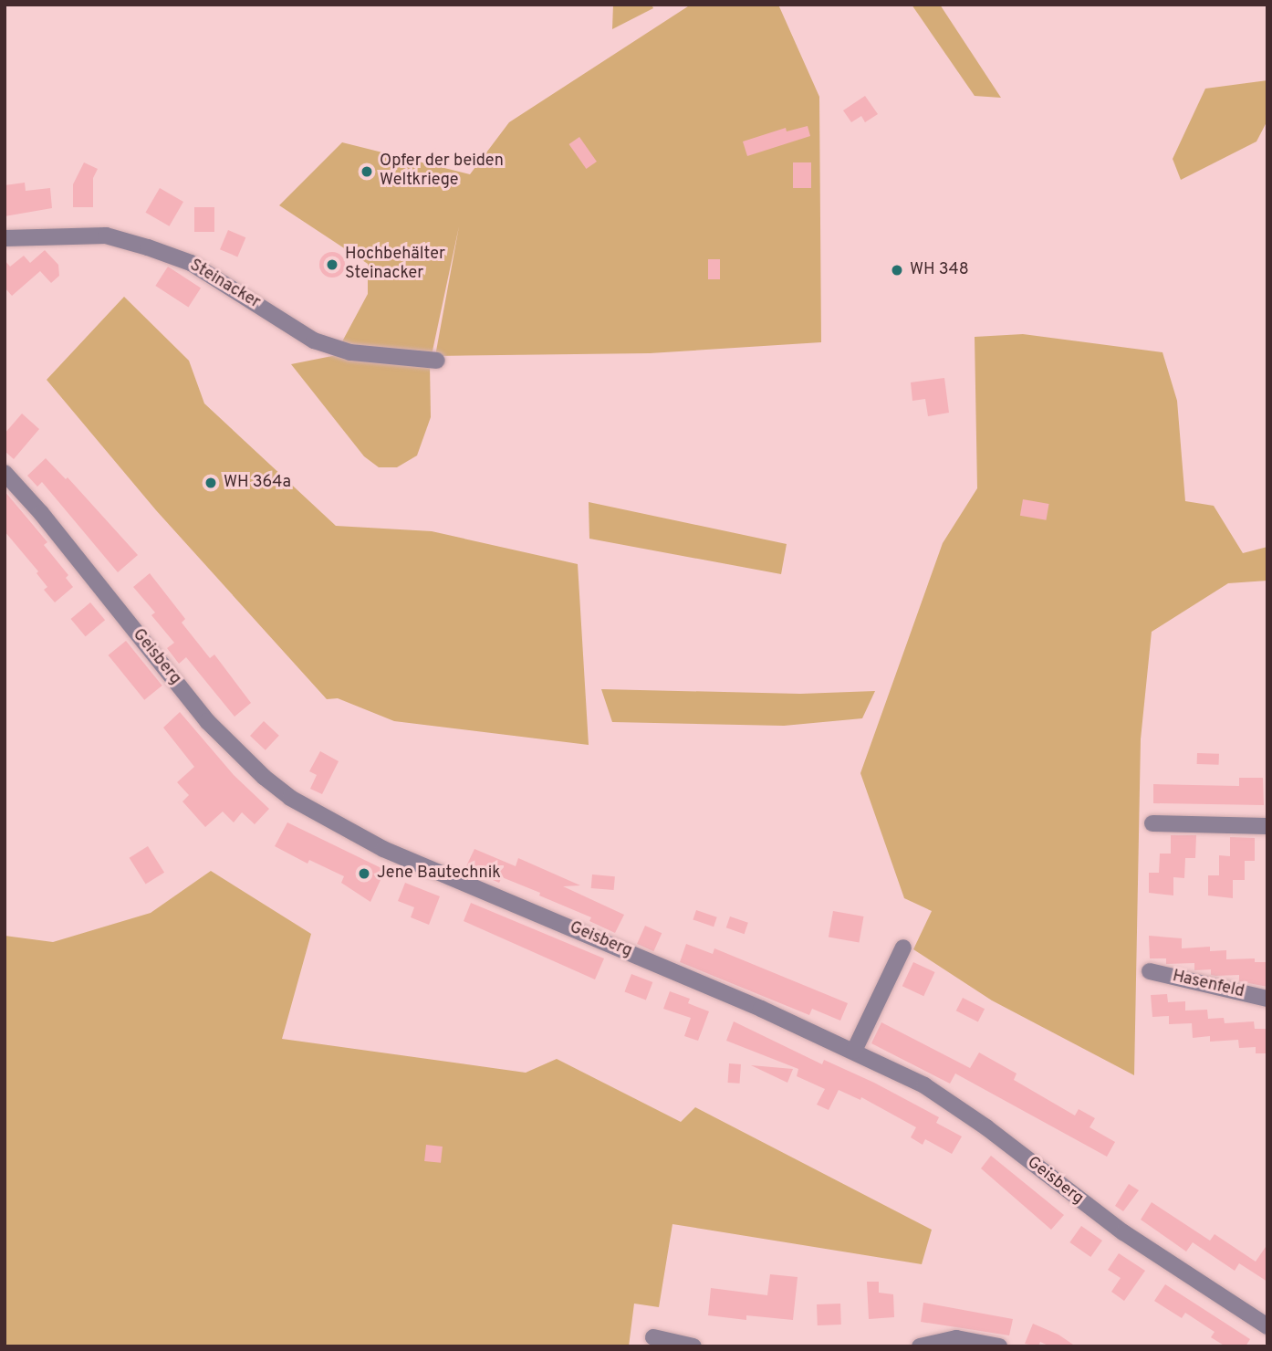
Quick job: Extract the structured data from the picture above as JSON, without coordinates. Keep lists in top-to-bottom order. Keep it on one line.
{"streets":{"street":["Steinacker","Geisberg","Hasenfeld"]},"places":["Opfer der beiden Weltkriege","Hochbehälter Steinacker","WH 348","WH 364a","Jene Bautechnik"]}
